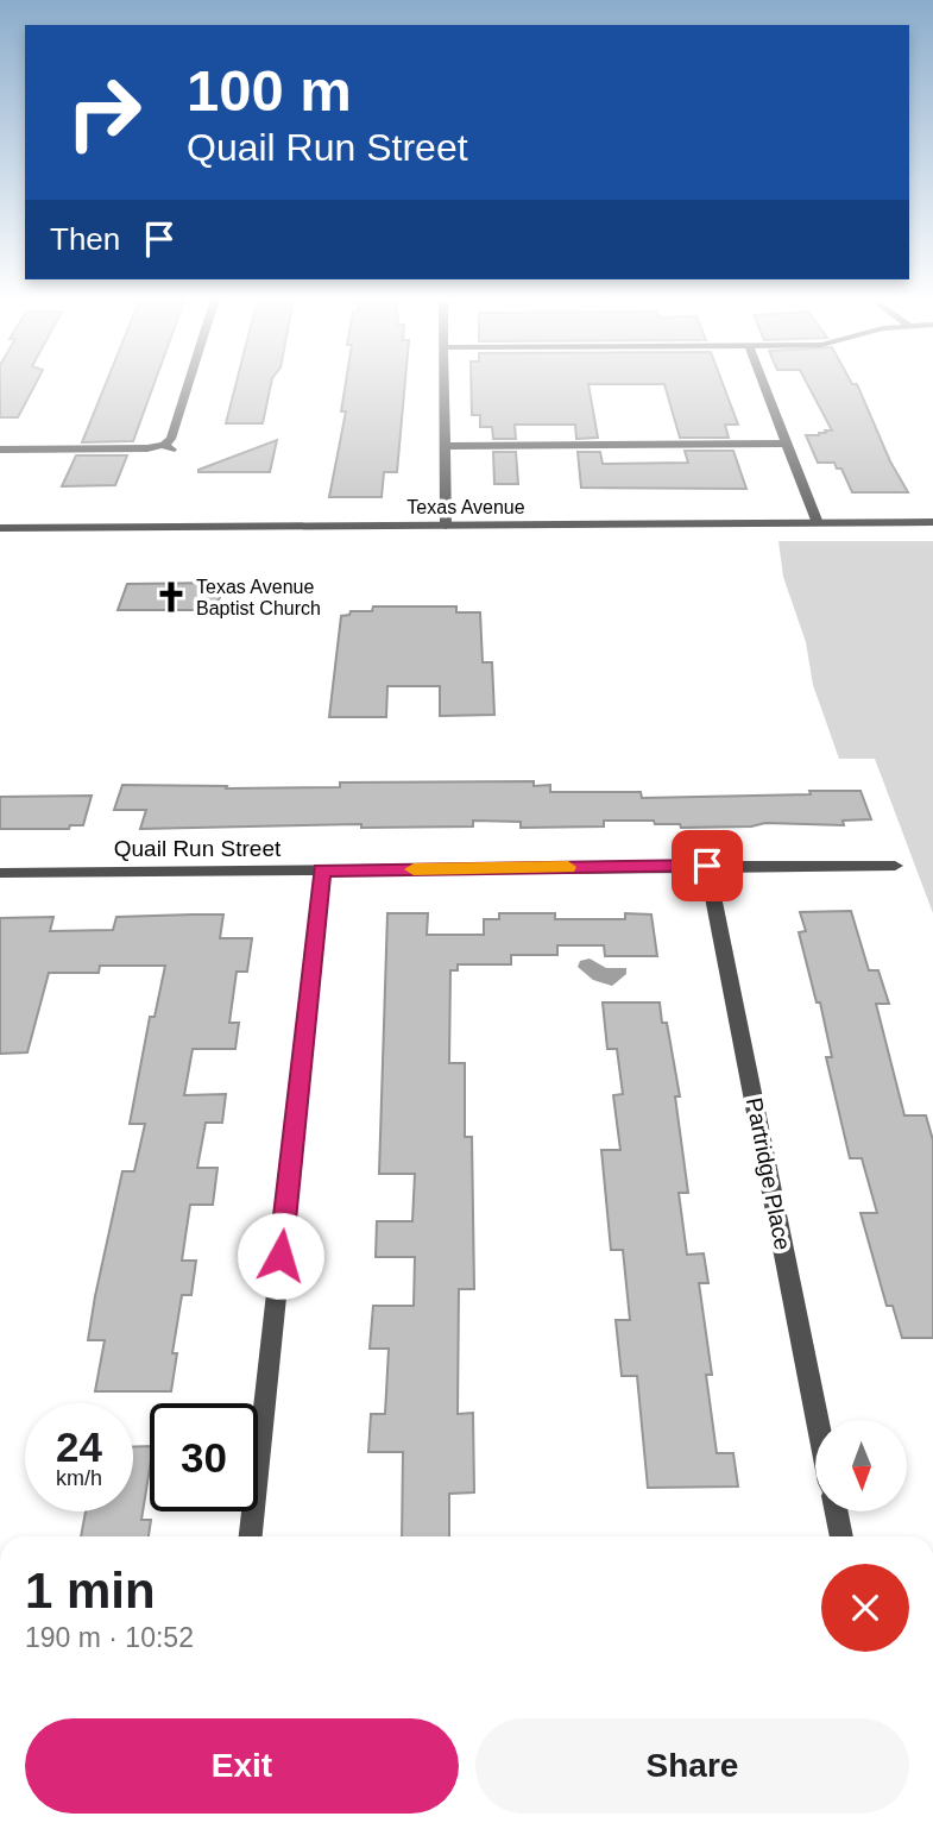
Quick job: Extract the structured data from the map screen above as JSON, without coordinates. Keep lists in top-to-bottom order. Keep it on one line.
{"streets":{"street":["Texas Avenue","Quail Run Street","Partridge Place"]},"crossings":[["Quail Run Street","Partridge Place"]],"places":{"church":["Texas Avenue Baptist Church"]},"north":"bottom","page":{"turn":["100 m","Quail Run Street"],"then":"Then","speed":"24 km/h","limit":"30","heading":["1 min","190 m · 10:52"],"buttons":["Exit","Share"]}}
